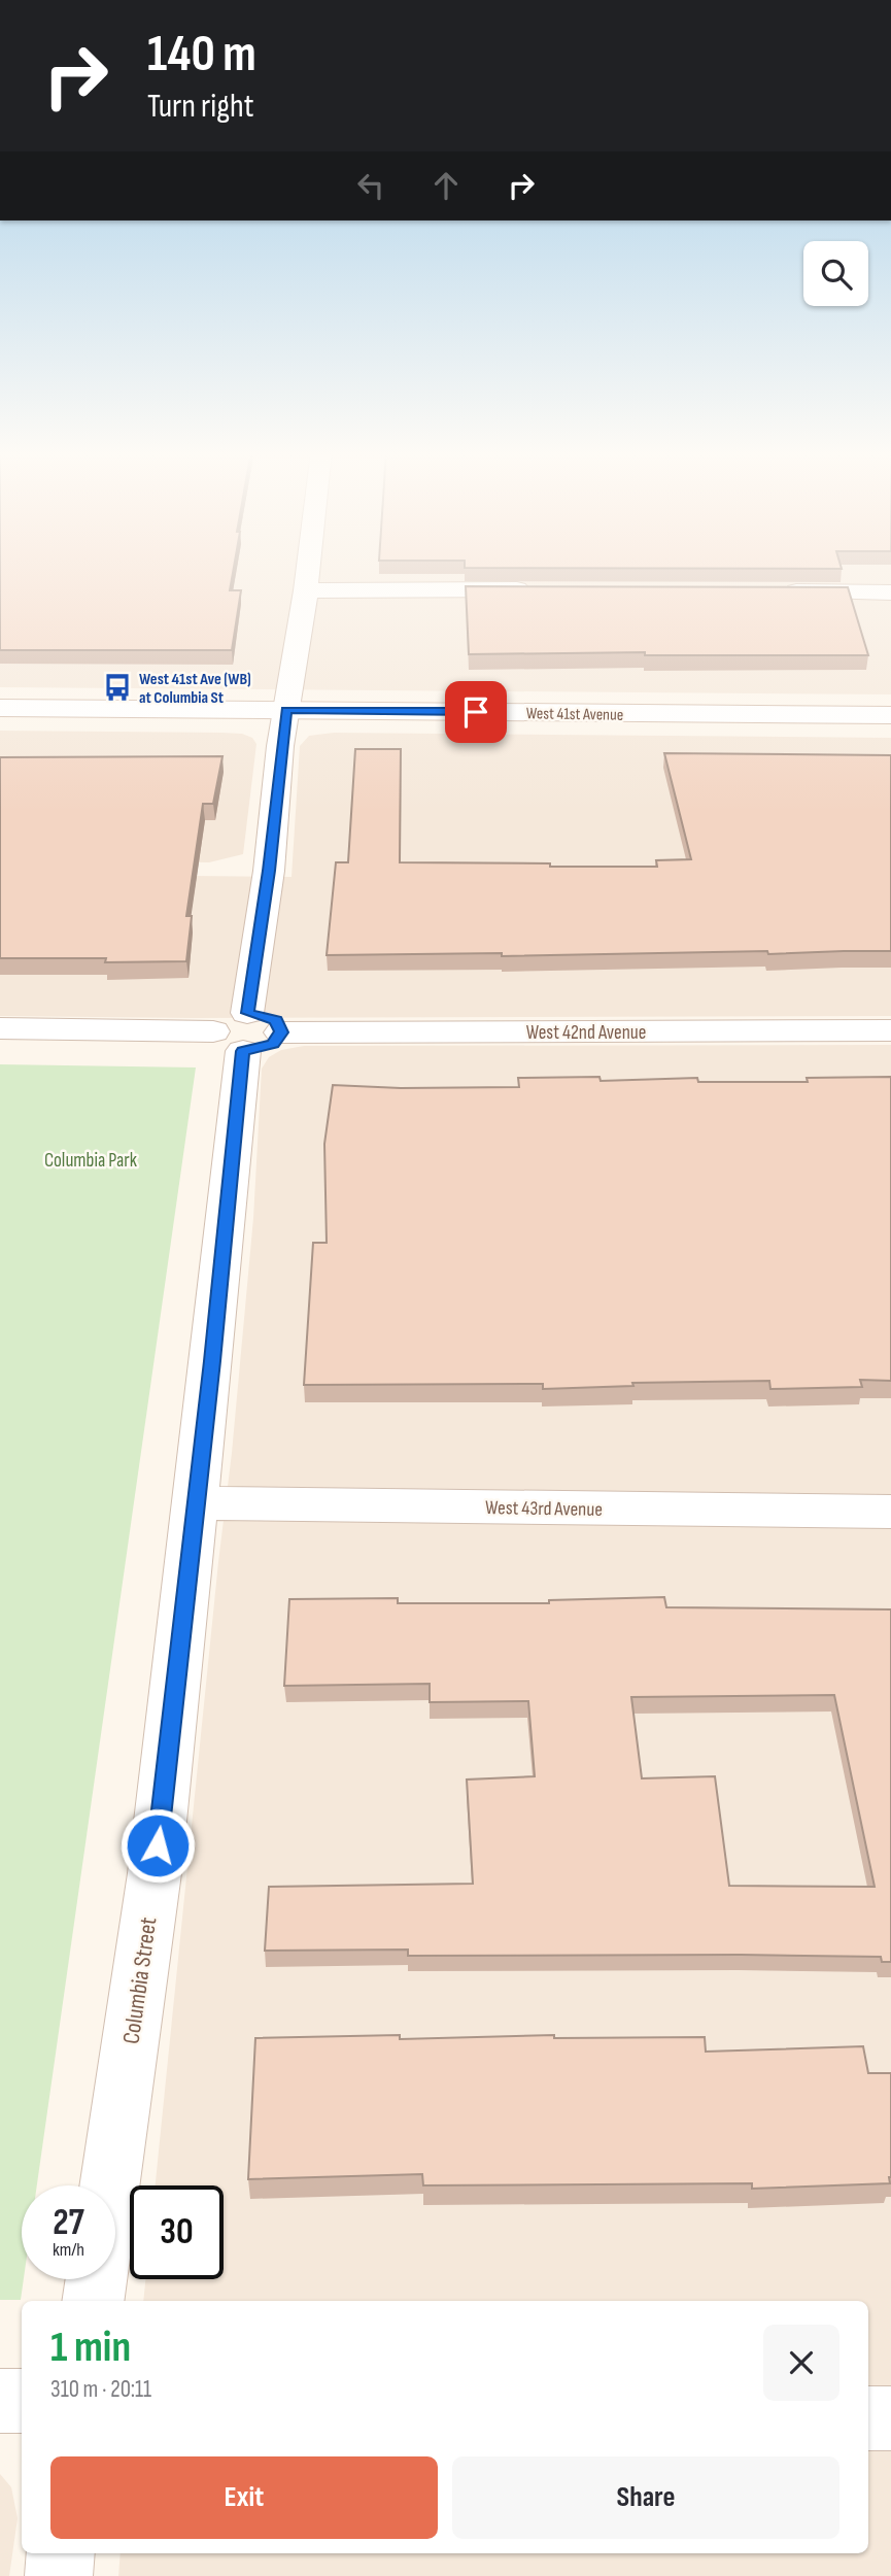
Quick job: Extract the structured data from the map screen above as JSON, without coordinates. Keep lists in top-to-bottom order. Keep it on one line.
{"streets":{"street":["West 41st Avenue","West 42nd Avenue","West 43rd Avenue","Columbia Street"]},"crossings":[["West 41st Avenue","Columbia Street"],["West 42nd Avenue","Columbia Street"],["West 43rd Avenue","Columbia Street"]],"parks":["Columbia Park"],"places":{"bus stop":["West 41st Ave (WB) at Columbia St"]},"page":{"turn":["140 m","Turn right"],"speed":"27 km/h","limit":"30","heading":["1 min","310 m · 20:11"],"buttons":["Exit","Share"]}}
